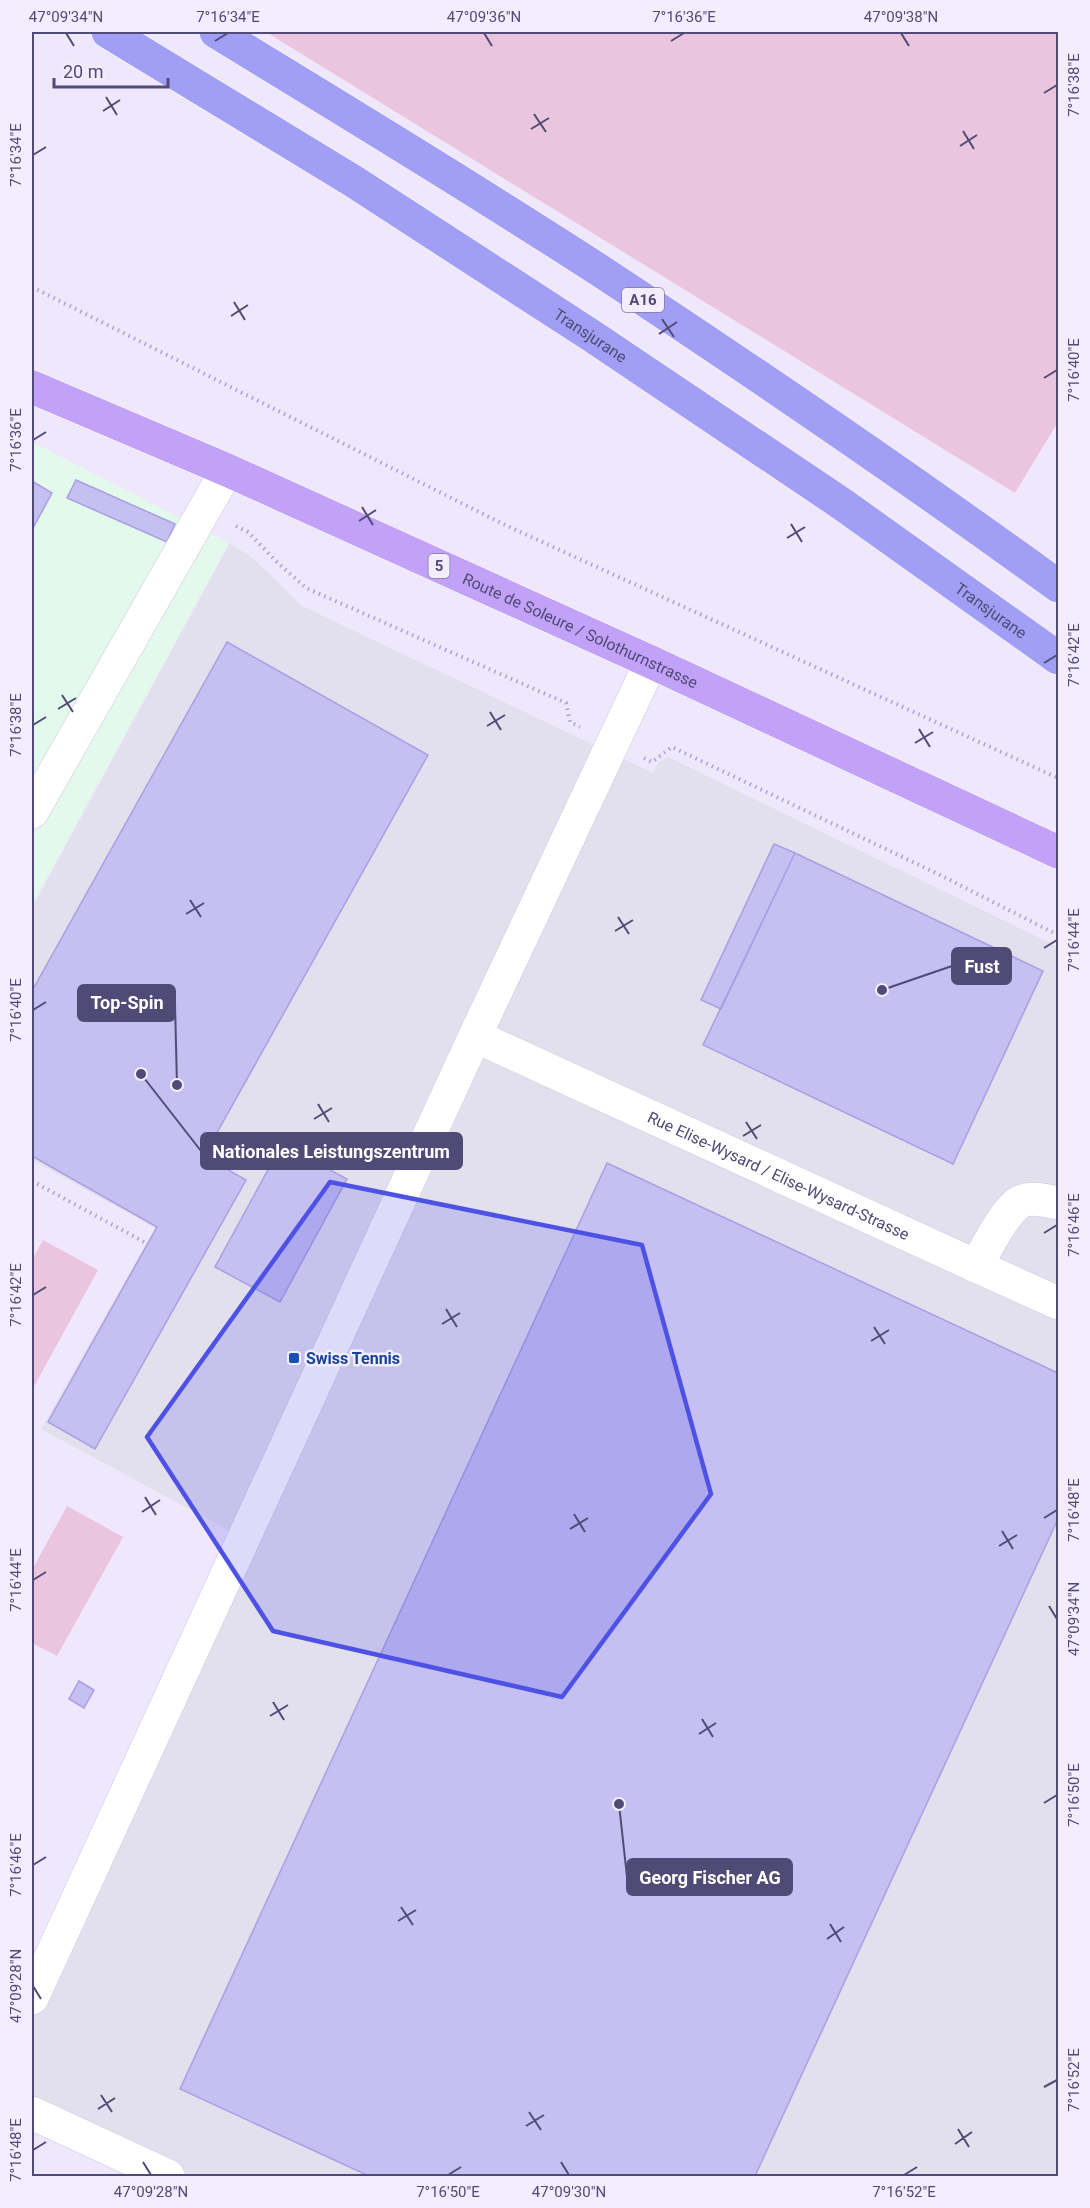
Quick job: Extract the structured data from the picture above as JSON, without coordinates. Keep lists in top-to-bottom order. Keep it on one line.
{"streets":{"highway":["A16","Transjurane"],"main road":["5","Route de Soleure / Solothurnstrasse"],"street":["Rue Elise-Wysard / Elise-Wysard-Strasse"]},"places":{"other":["Fust","Nationales Leistungszentrum","Top-Spin","Georg Fischer AG"],"transit":["Swiss Tennis"]},"scale_bar":"20 m","coordinates":["47°09'34\"N","7°16'34\"E","47°09'36\"N","7°16'36\"E","47°09'38\"N","7°16'38\"E","7°16'40\"E","7°16'42\"E","7°16'44\"E","7°16'46\"E","7°16'48\"E","7°16'50\"E","47°09'28\"N","7°16'52\"E","47°09'30\"N"]}
